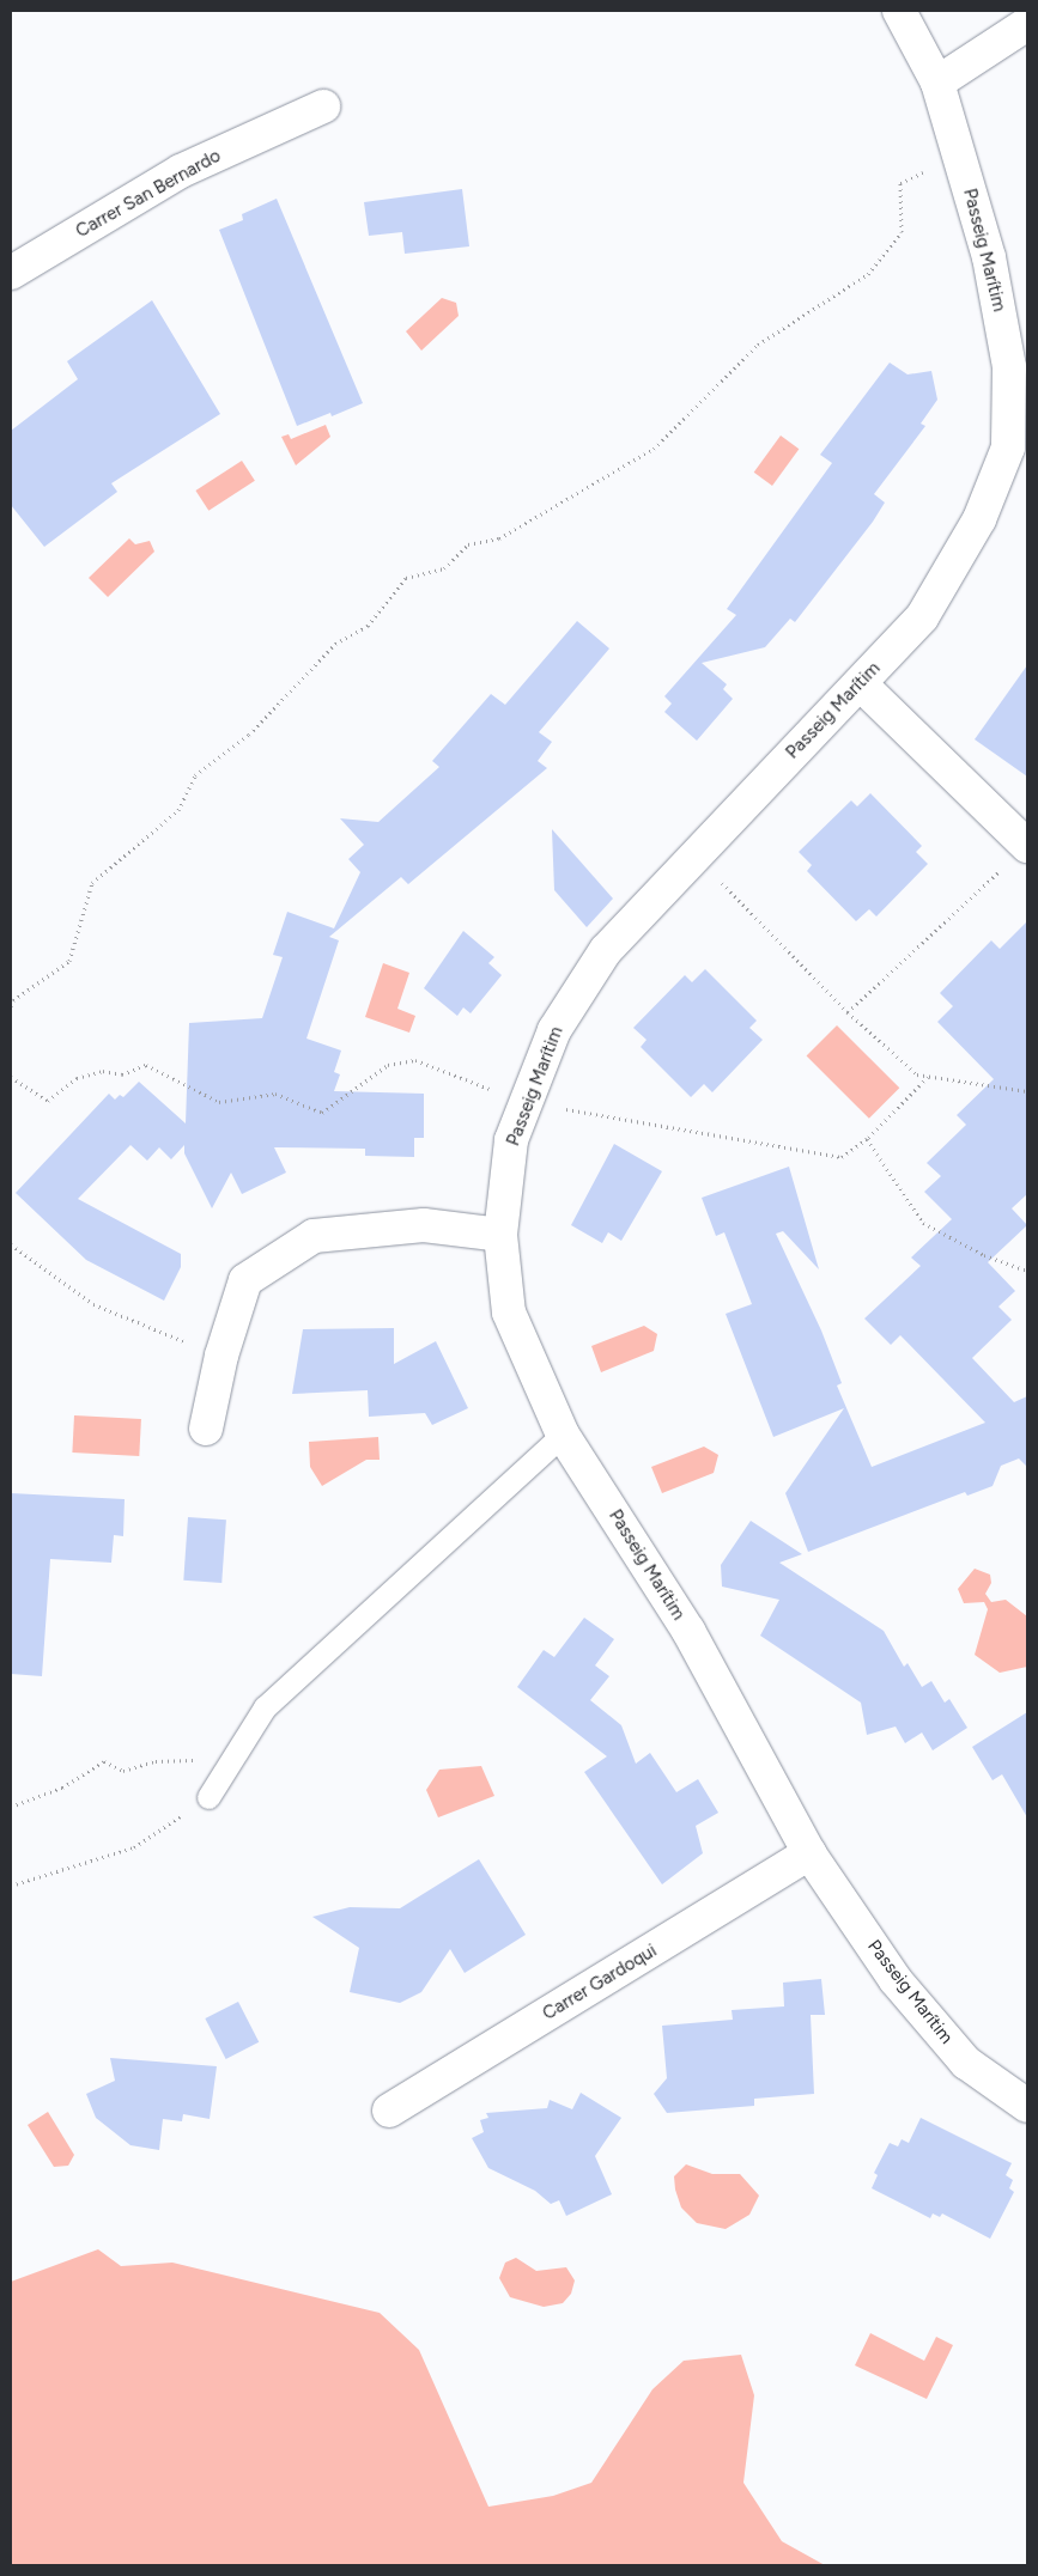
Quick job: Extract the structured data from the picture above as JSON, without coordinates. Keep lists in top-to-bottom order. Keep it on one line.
{"streets":{"street":["Carrer San Bernardo","Passeig Marítim","Carrer Gardoqui"]},"crossings":[["Passeig Marítim","Carrer Gardoqui"]]}
